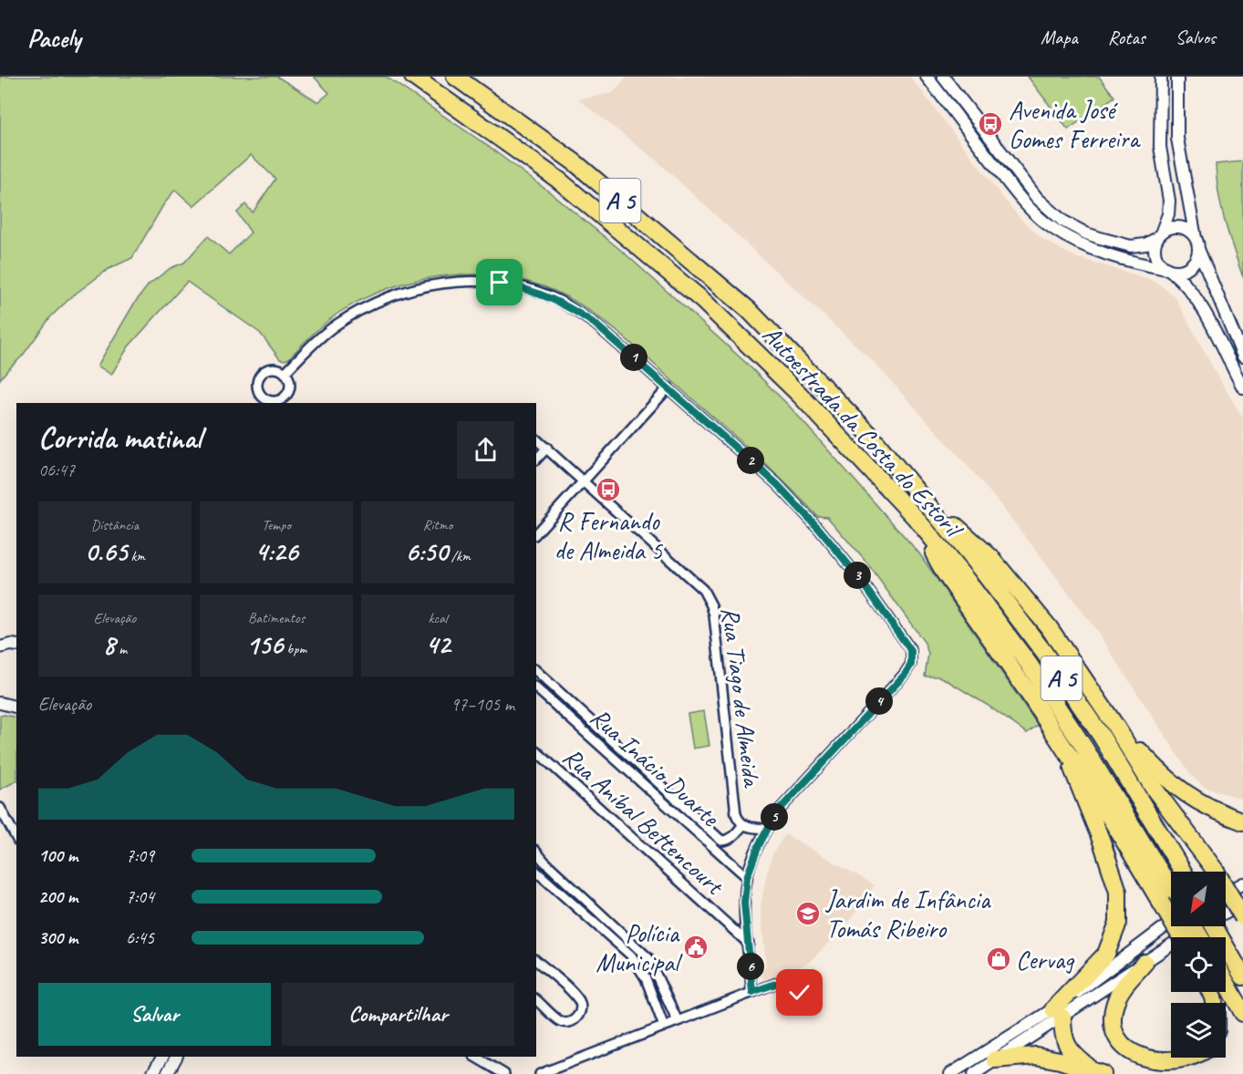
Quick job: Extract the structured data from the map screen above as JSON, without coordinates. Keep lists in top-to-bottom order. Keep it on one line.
{"streets":{"highway":["A 5","Autoestrada da Costa do Estoril"],"street":["Rua Tiago de Almeida","Rua Inácio Duarte","Rua Aníbal Bettencourt"]},"crossings":[["Rua Tiago de Almeida","Rua Inácio Duarte"]],"places":{"bus stop":["Avenida José Gomes Ferreira","R Fernando de Almeida 5"],"school or university":["Jardim de Infância Tomás Ribeiro"],"public building":["Polícia Municipal"],"shop":["Cervag"]},"north":"bottom left","page":{"header":"Pacely","nav":["Mapa","Rotas","Salvos"],"pins":["1","2","3","4","5","6"],"heading":["Corrida matinal","06:47"],"stats":[["Distância","0.65 km"],["Tempo","4:26"],["Ritmo","6:50 /km"],["Elevação","8 m"],["Batimentos","156 bpm"],["kcal","42"]],"chart":["Elevação","97–105 m"],"list":[{"name":"100 m","note":"7:09"},{"name":"200 m","note":"7:04"},{"name":"300 m","note":"6:45"}],"buttons":["Salvar","Compartilhar"]}}
